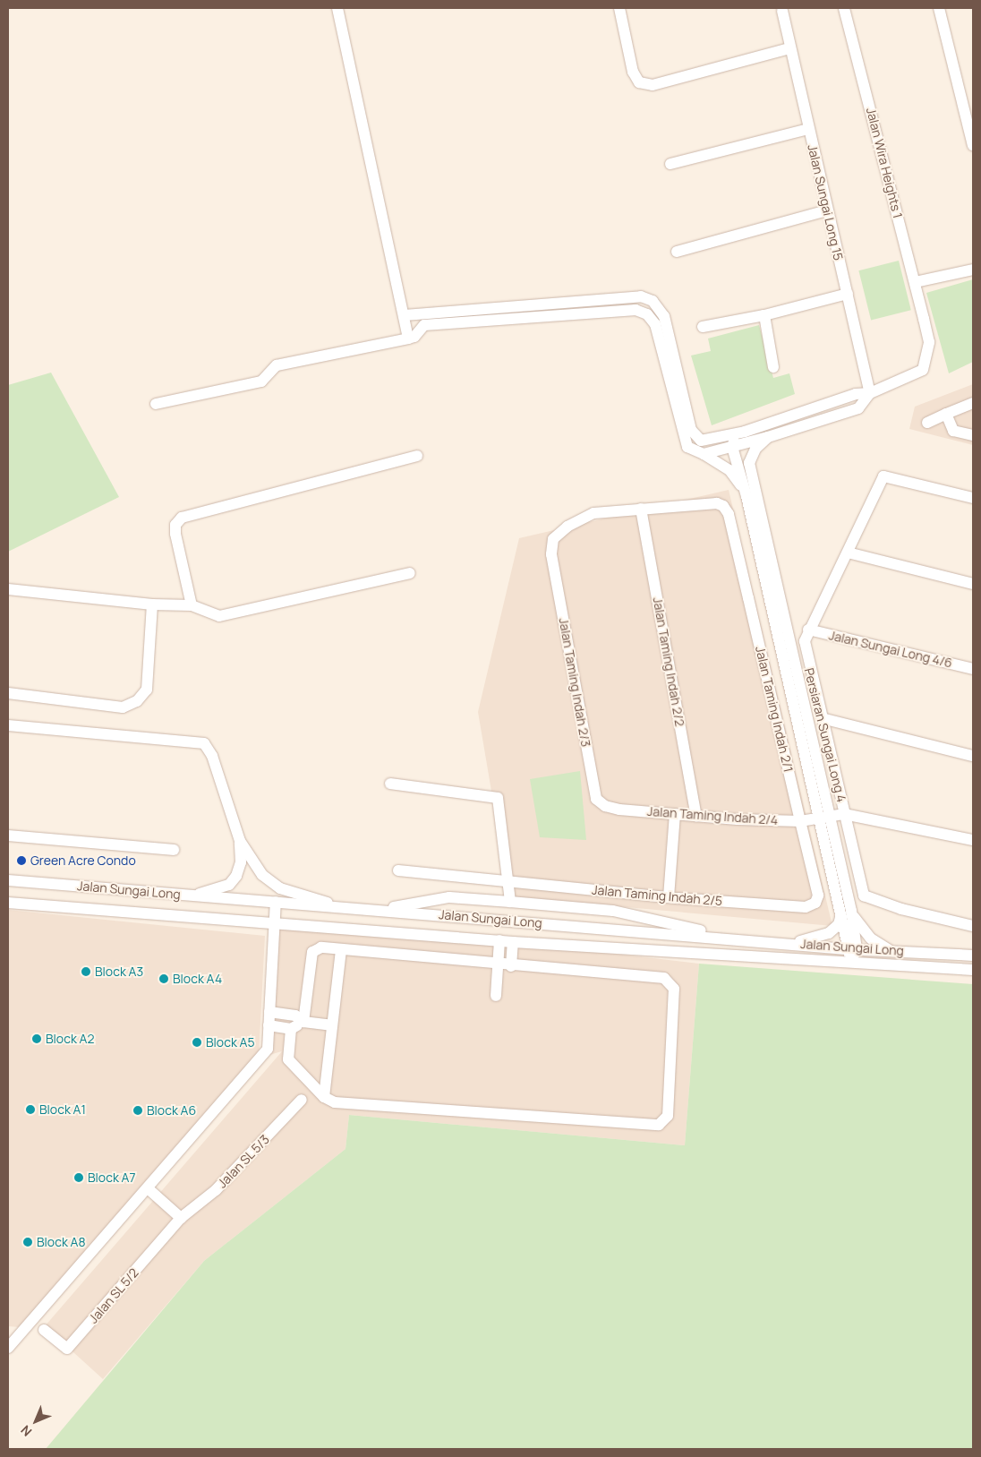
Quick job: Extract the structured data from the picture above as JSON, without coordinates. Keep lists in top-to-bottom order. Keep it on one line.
{"streets":{"street":["Jalan Wira Heights 1","Jalan Sungai Long 15","Jalan Sungai Long 4/6","Jalan Taming Indah 2/2","Jalan Taming Indah 2/3","Jalan Taming Indah 2/1","Persiaran Sungai Long 4","Jalan Taming Indah 2/4","Jalan Sungai Long","Jalan Taming Indah 2/5","Jalan SL 5/3","Jalan SL 5/2"]},"crossings":[["Jalan Wira Heights 1","Jalan Sungai Long 15"],["Jalan Sungai Long 4/6","Persiaran Sungai Long 4"],["Jalan Taming Indah 2/2","Jalan Taming Indah 2/3"],["Jalan Taming Indah 2/2","Jalan Taming Indah 2/1"],["Jalan Taming Indah 2/2","Jalan Taming Indah 2/4"],["Jalan Taming Indah 2/3","Jalan Taming Indah 2/1"],["Jalan Taming Indah 2/3","Jalan Taming Indah 2/4"],["Jalan Taming Indah 2/1","Jalan Taming Indah 2/4"],["Jalan Taming Indah 2/1","Jalan Taming Indah 2/5"],["Persiaran Sungai Long 4","Jalan Taming Indah 2/4"],["Jalan SL 5/3","Jalan SL 5/2"]],"places":["Green Acre Condo","Block A3","Block A4","Block A2","Block A5","Block A1","Block A6","Block A7","Block A8"],"north":"bottom left"}
